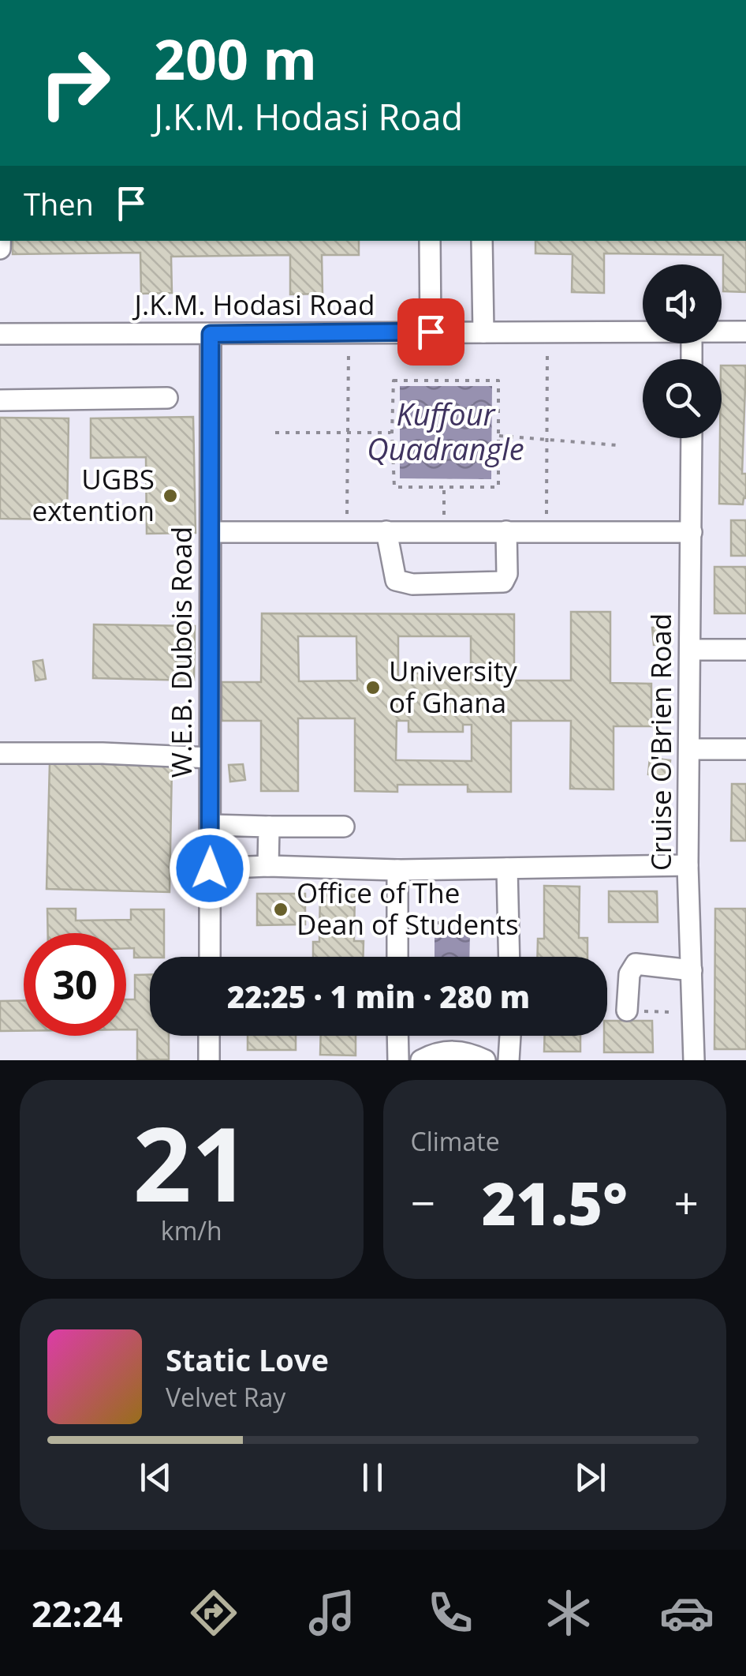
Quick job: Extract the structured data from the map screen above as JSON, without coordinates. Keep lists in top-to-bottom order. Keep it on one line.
{"streets":{"street":["J.K.M. Hodasi Road","W.E.B. Dubois Road","Cruise O'Brien Road"]},"crossings":[["J.K.M. Hodasi Road","W.E.B. Dubois Road"]],"water":["Kuffour Quadrangle"],"places":["UGBS extention","University of Ghana","Office of The Dean of Students"],"page":{"turn":["200 m","J.K.M. Hodasi Road"],"then":"Then","limit":"30","trip":"22:25 · 1 min · 280 m","tile":[["21","km/h"],"Climate"],"heat":["−","21.5°","+"],"song":["Static Love","Velvet Ray"],"tabs":"22:24"}}
